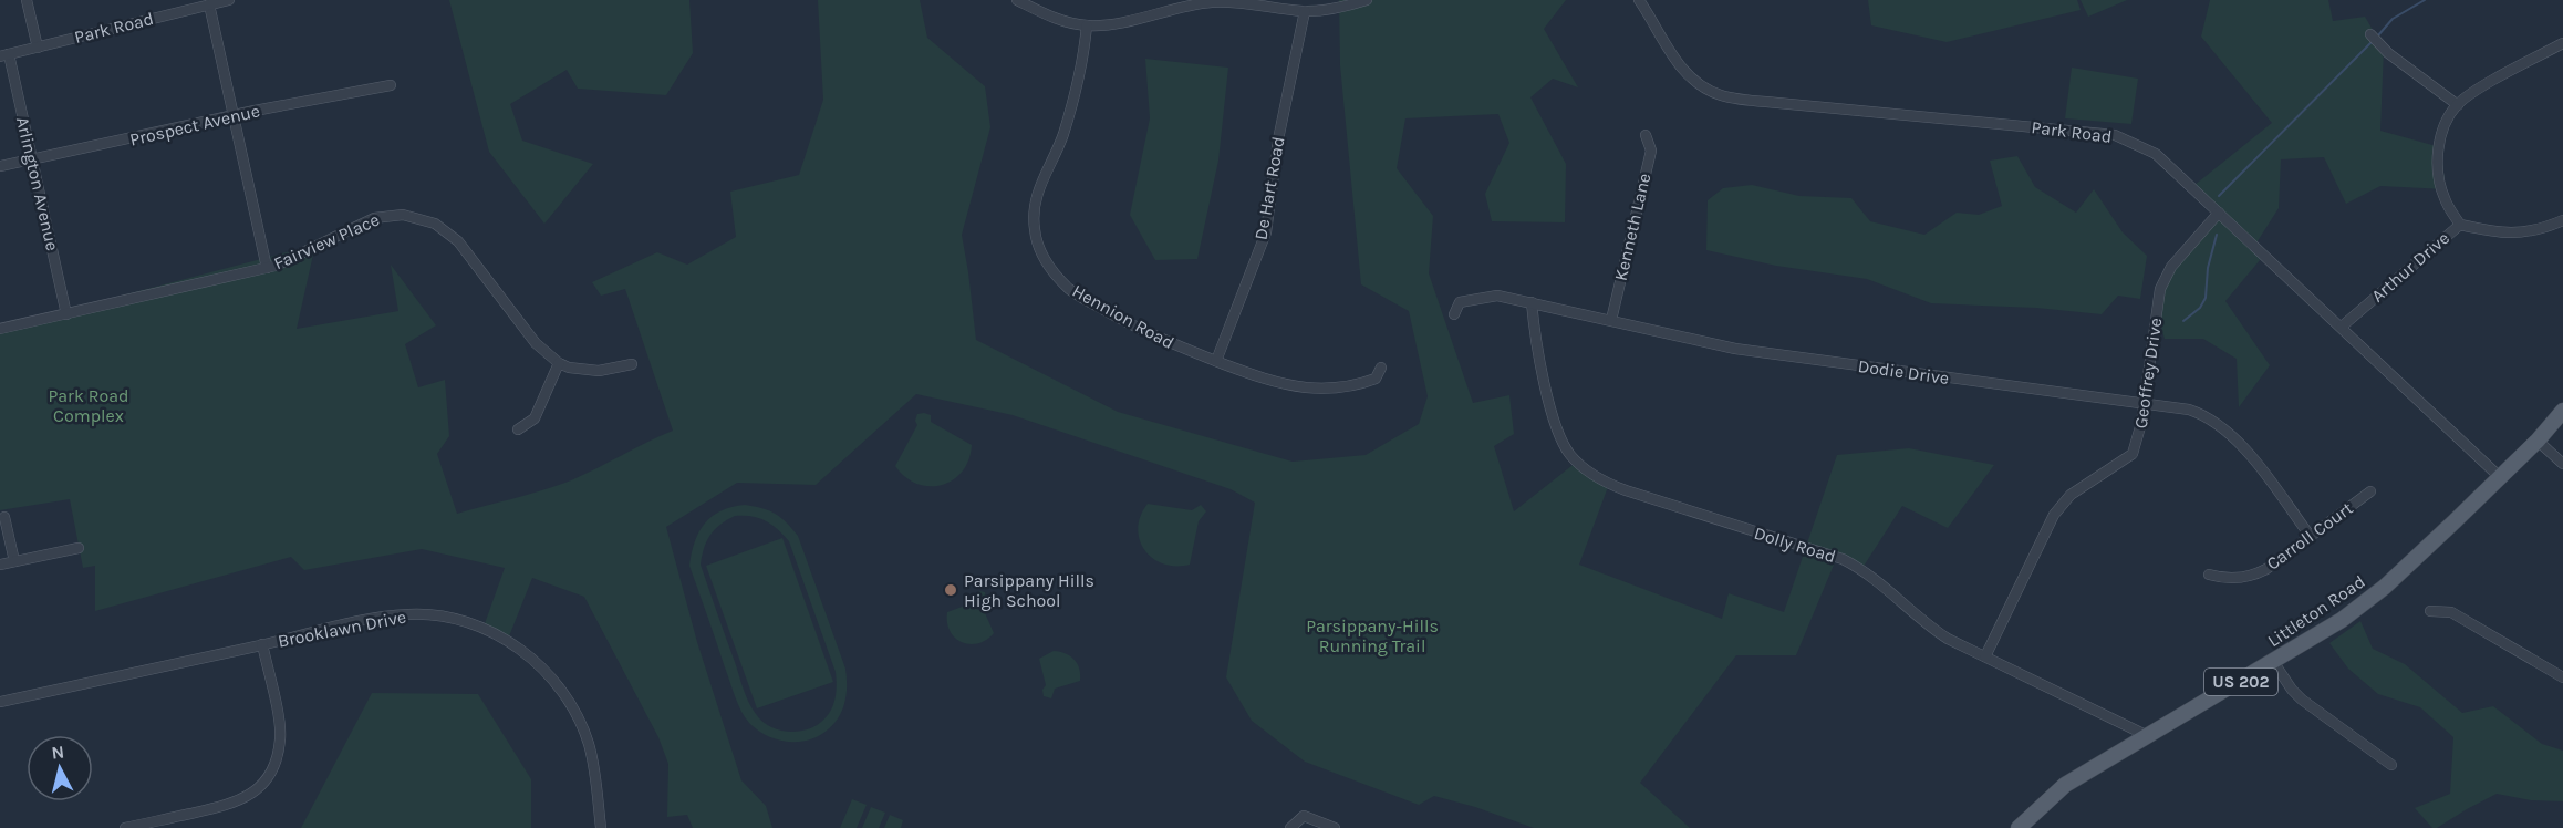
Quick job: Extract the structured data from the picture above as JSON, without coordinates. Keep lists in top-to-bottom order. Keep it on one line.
{"streets":{"main road":["Littleton Road","US 202"],"street":["Park Road","Prospect Avenue","Arlington Avenue","De Hart Road","Kenneth Lane","Fairview Place","Arthur Drive","Hennion Road","Dodie Drive","Geoffrey Drive","Carroll Court","Dolly Road","Brooklawn Drive"]},"crossings":[["Park Road","Arlington Avenue"],["Park Road","Arthur Drive"],["Park Road","Geoffrey Drive"],["Park Road","Littleton Road"],["Prospect Avenue","Arlington Avenue"],["Arlington Avenue","Fairview Place"],["De Hart Road","Hennion Road"],["Kenneth Lane","Dodie Drive"],["Dodie Drive","Geoffrey Drive"],["Dodie Drive","Carroll Court"],["Dodie Drive","Dolly Road"],["Geoffrey Drive","Dolly Road"],["Dolly Road","Littleton Road"]],"parks":["Park Road Complex","Parsippany-Hills Running Trail"],"places":["Parsippany Hills High School"],"north":"top"}
